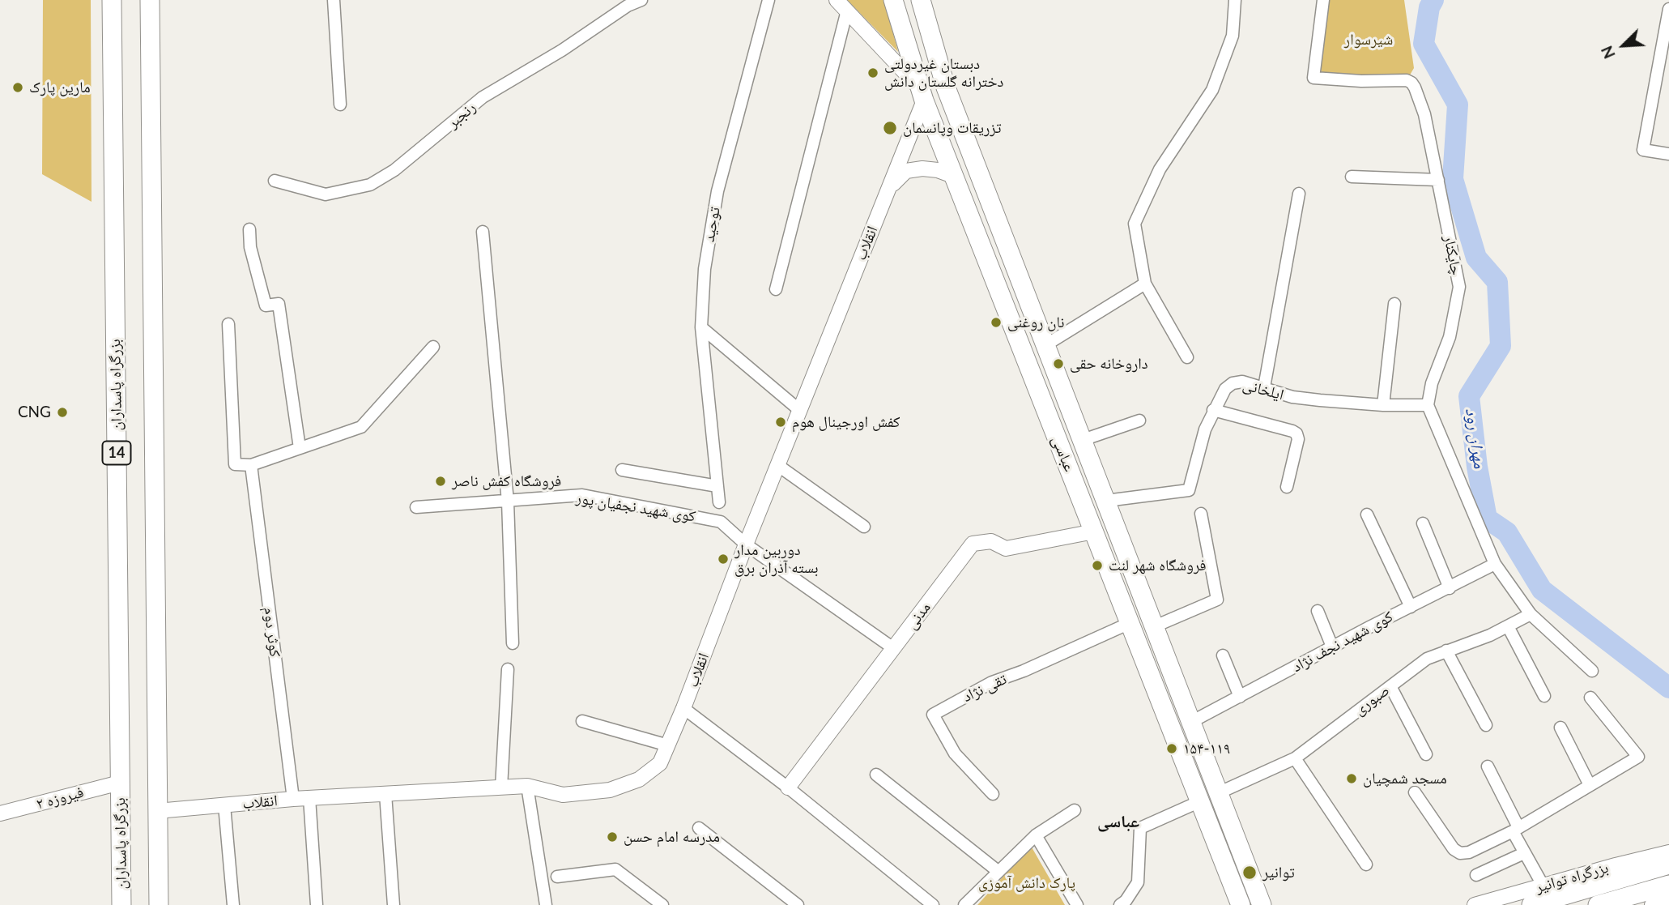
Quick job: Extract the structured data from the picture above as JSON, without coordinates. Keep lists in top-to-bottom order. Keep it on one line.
{"streets":{"main road":["بزرگراه پاسداران","14","عباسى"],"street":["رنجبر","توحید","انقلاب","چایکنار","ایلخانی","کوی شهید نجفیان پور","مدنی","کوثر دوم","کوی شهید نجف نژاد","تقی نژاد","صبوری","فیروزه ٢","بزرگراه توانیر"]},"crossings":[["انقلاب","14"],["انقلاب","عباسى"],["انقلاب","کوی شهید نجفیان پور"],["انقلاب","کوثر دوم"],["چایکنار","ایلخانی"],["بزرگراه پاسداران","فیروزه ٢"],["ایلخانی","عباسى"],["عباسى","مدنی"],["عباسى","کوی شهید نجف نژاد"],["عباسى","تقی نژاد"],["عباسى","صبوری"],["کوی شهید نجفیان پور","مدنی"]],"districts":["عباسی"],"water":["مهران رود"],"parks":["شیرسوار","پارک دانش آموزی"],"places":["دبستان غیردولتی دخترانه گلستان دانش","مارین پارک","تزریقات وپانسمان","نان روغنی","داروخانه حقی","CNG","کفش اورجینال هوم","فروشگاه کفش ناصر","دوربین مدار بسته آذران برق","فروشگاه شهر لنت","۱۵۴-۱۱۹","مسجد شمچیان","مدرسه امام حسن","توانیر"],"north":"bottom left"}
